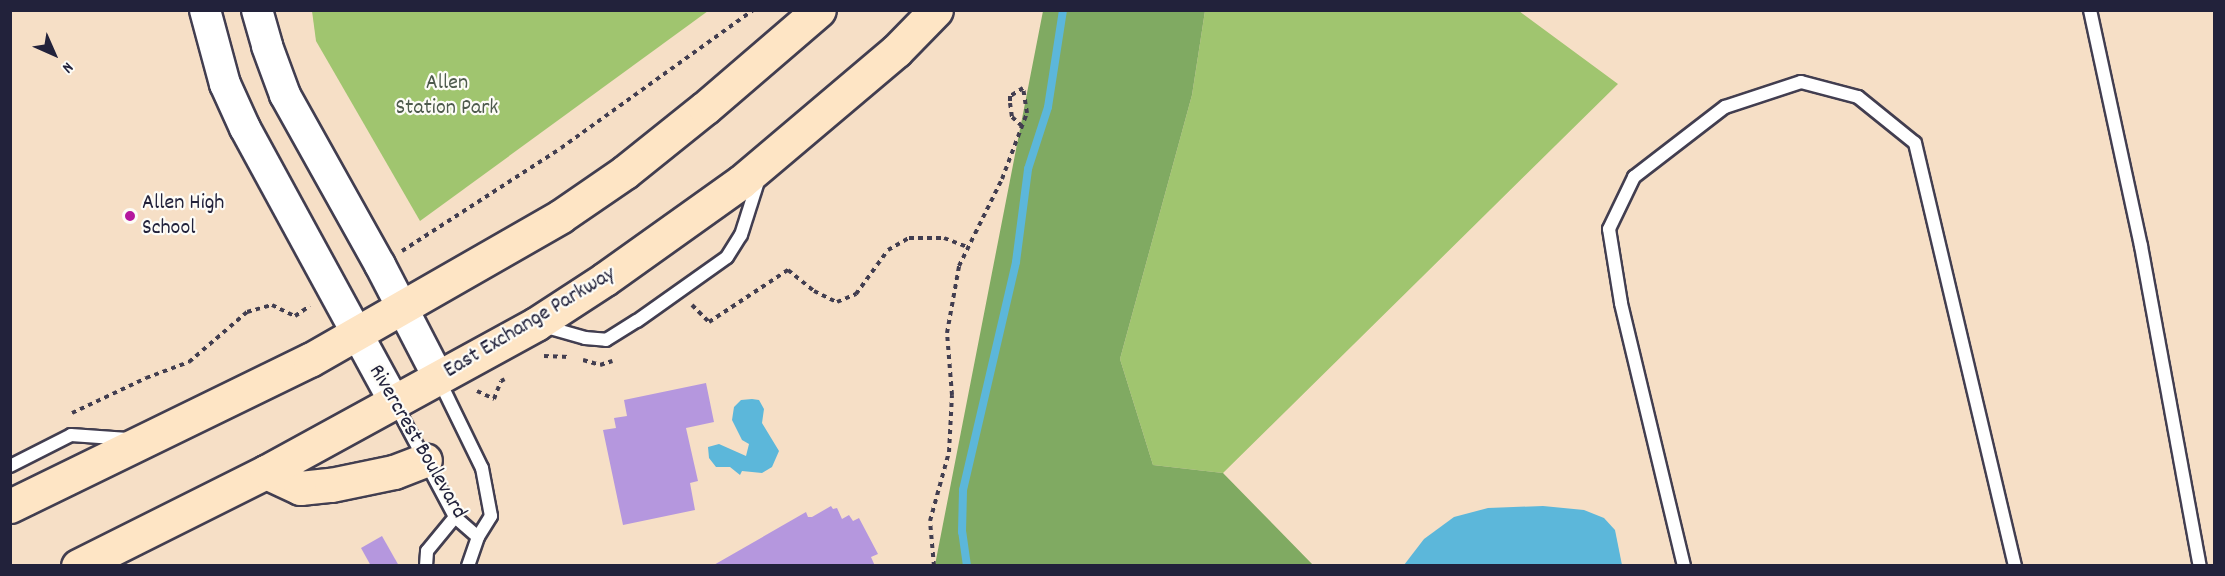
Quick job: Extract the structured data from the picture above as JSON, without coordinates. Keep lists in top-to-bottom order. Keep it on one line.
{"streets":{"main road":["East Exchange Parkway"],"street":["Rivercrest Boulevard"]},"crossings":[["East Exchange Parkway","Rivercrest Boulevard"]],"parks":["Allen Station Park"],"places":["Allen High School"],"north":"bottom right"}
